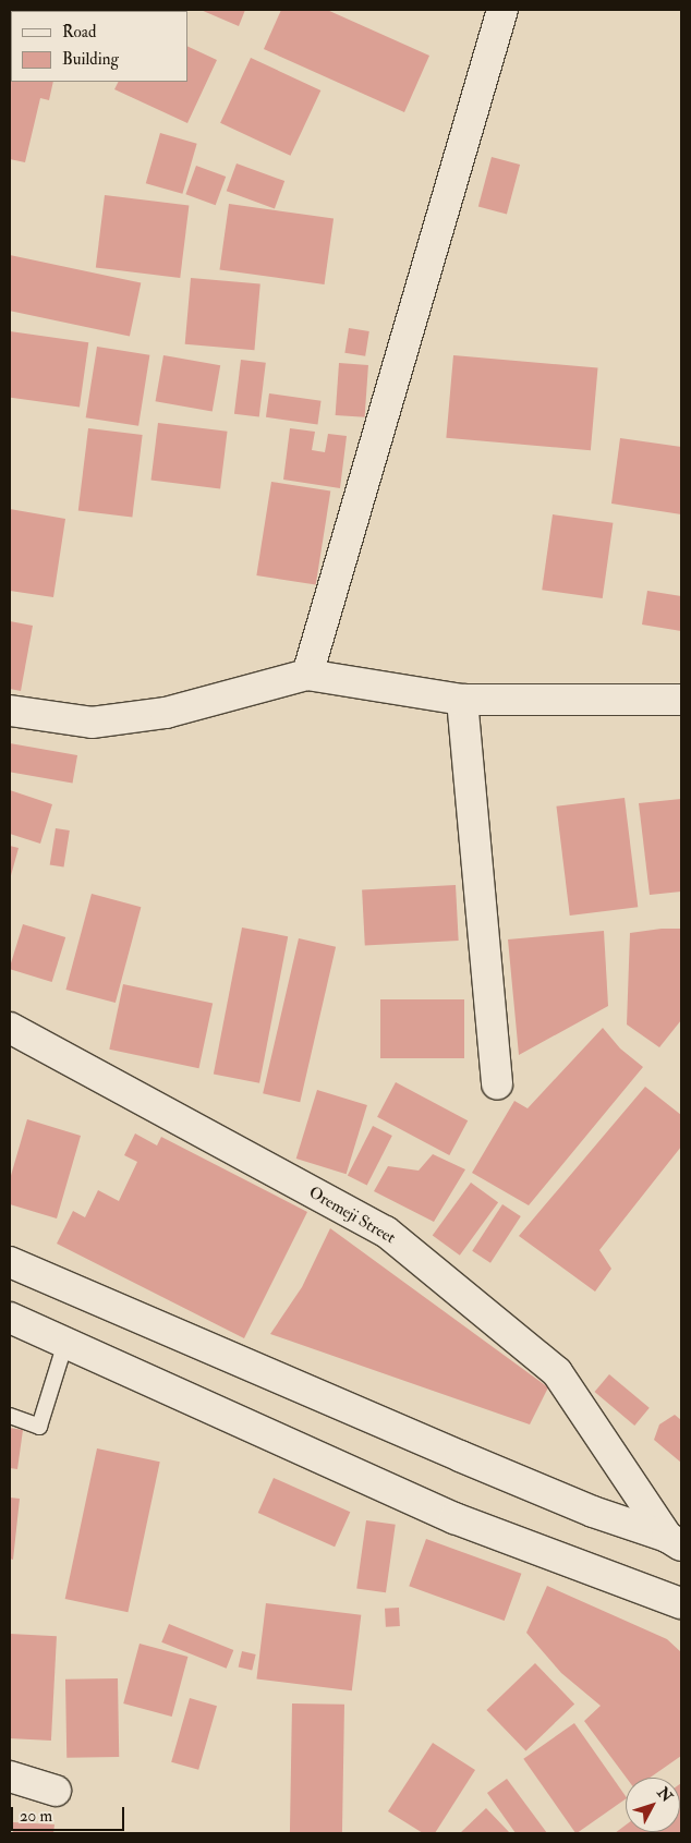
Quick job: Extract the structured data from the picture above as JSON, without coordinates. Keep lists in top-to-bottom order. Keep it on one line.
{"streets":{"street":["Oremeji Street"]},"legend":["Road","Building"],"scale_bar":"20 m","north":"top right"}
